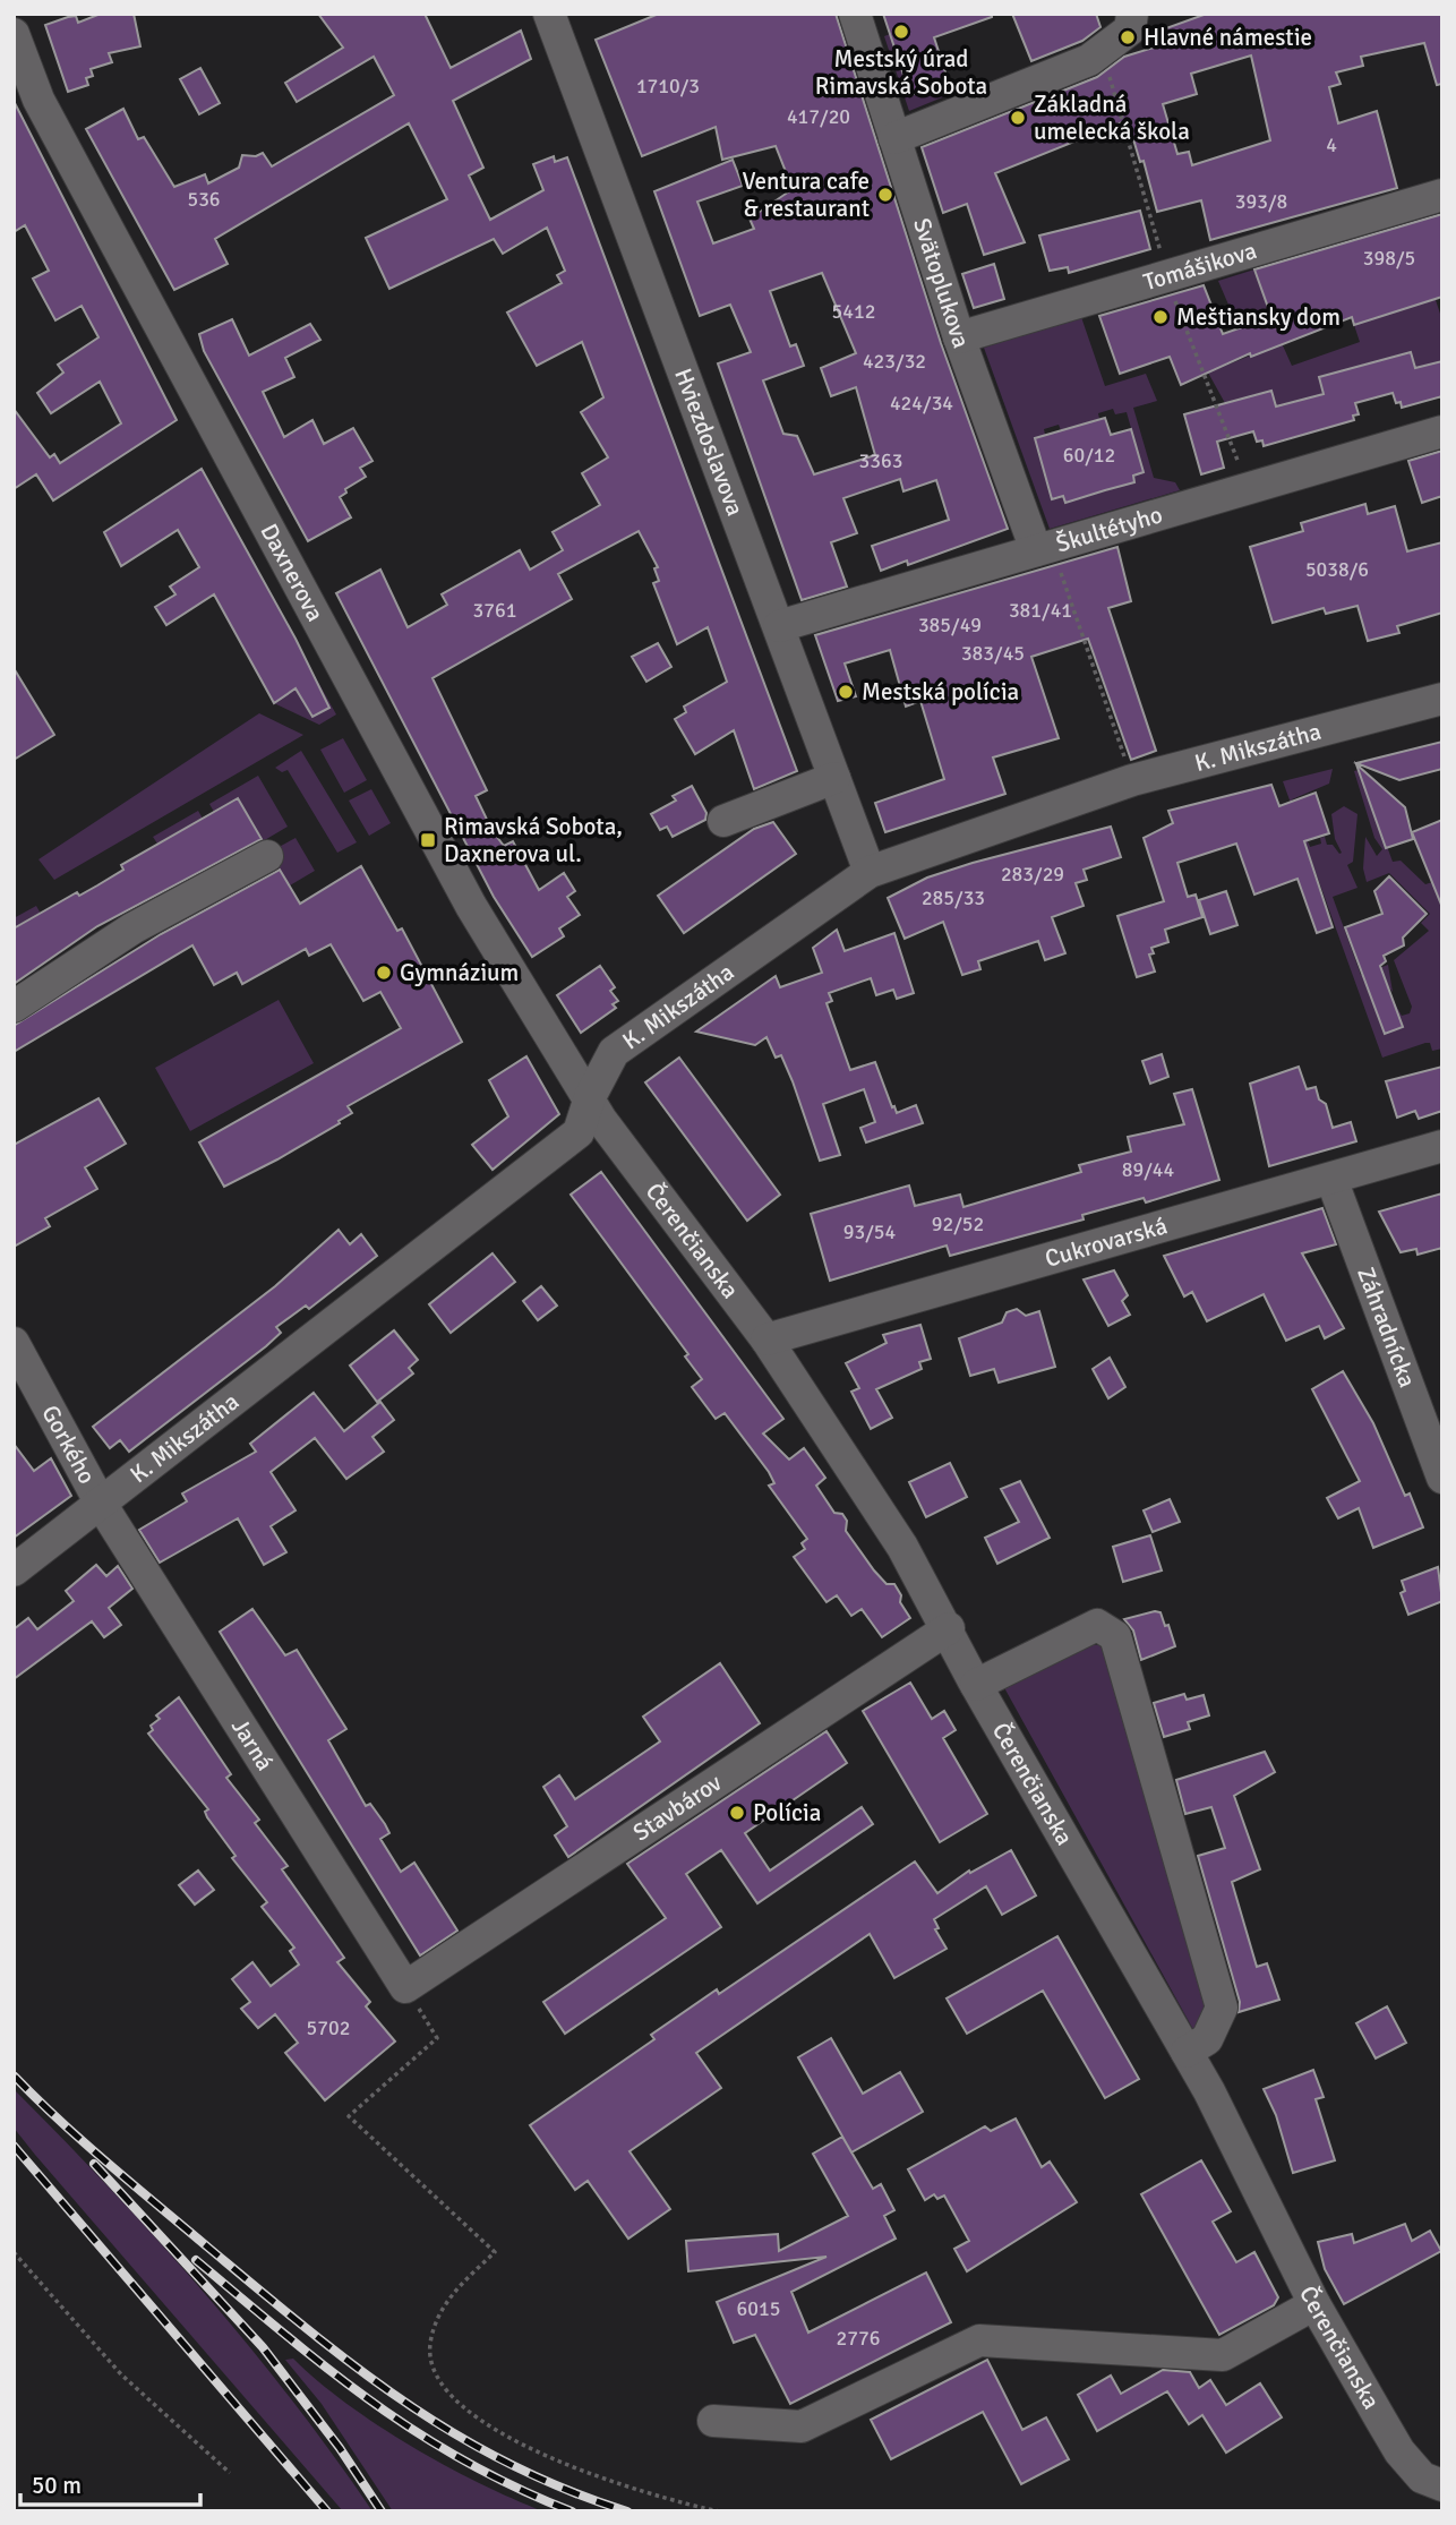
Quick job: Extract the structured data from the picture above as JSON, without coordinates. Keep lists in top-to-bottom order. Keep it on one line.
{"streets":{"street":["Tomášikova","Svätoplukova","Hviezdoslavova","Škultétyho","Daxnerova","K. Mikszátha","Čerenčianska","Cukrovarská","Záhradnícka","Gorkého","Jarná","Stavbárov"]},"crossings":[["Tomášikova","Svätoplukova"],["Svätoplukova","Škultétyho"],["Hviezdoslavova","Škultétyho"],["Hviezdoslavova","K. Mikszátha"],["Daxnerova","K. Mikszátha"],["Daxnerova","Čerenčianska"],["K. Mikszátha","Čerenčianska"],["K. Mikszátha","Gorkého"],["K. Mikszátha","Jarná"],["Čerenčianska","Cukrovarská"],["Čerenčianska","Stavbárov"],["Cukrovarská","Záhradnícka"],["Gorkého","Jarná"],["Jarná","Stavbárov"]],"places":{"other":["Mestský úrad Rimavská Sobota","Hlavné námestie","Základná umelecká škola","Ventura cafe & restaurant","Meštiansky dom","Mestská polícia","Gymnázium","Polícia"],"transit":["Rimavská Sobota, Daxnerova ul."]},"house_numbers":["1710/3","417/20","4","536","393/8","398/5","5412","423/32","424/34","60/12","3363","5038/6","3761","381/41","385/49","383/45","283/29","285/33","89/44","92/52","93/54","5702","6015","2776"],"scale_bar":"50 m"}
